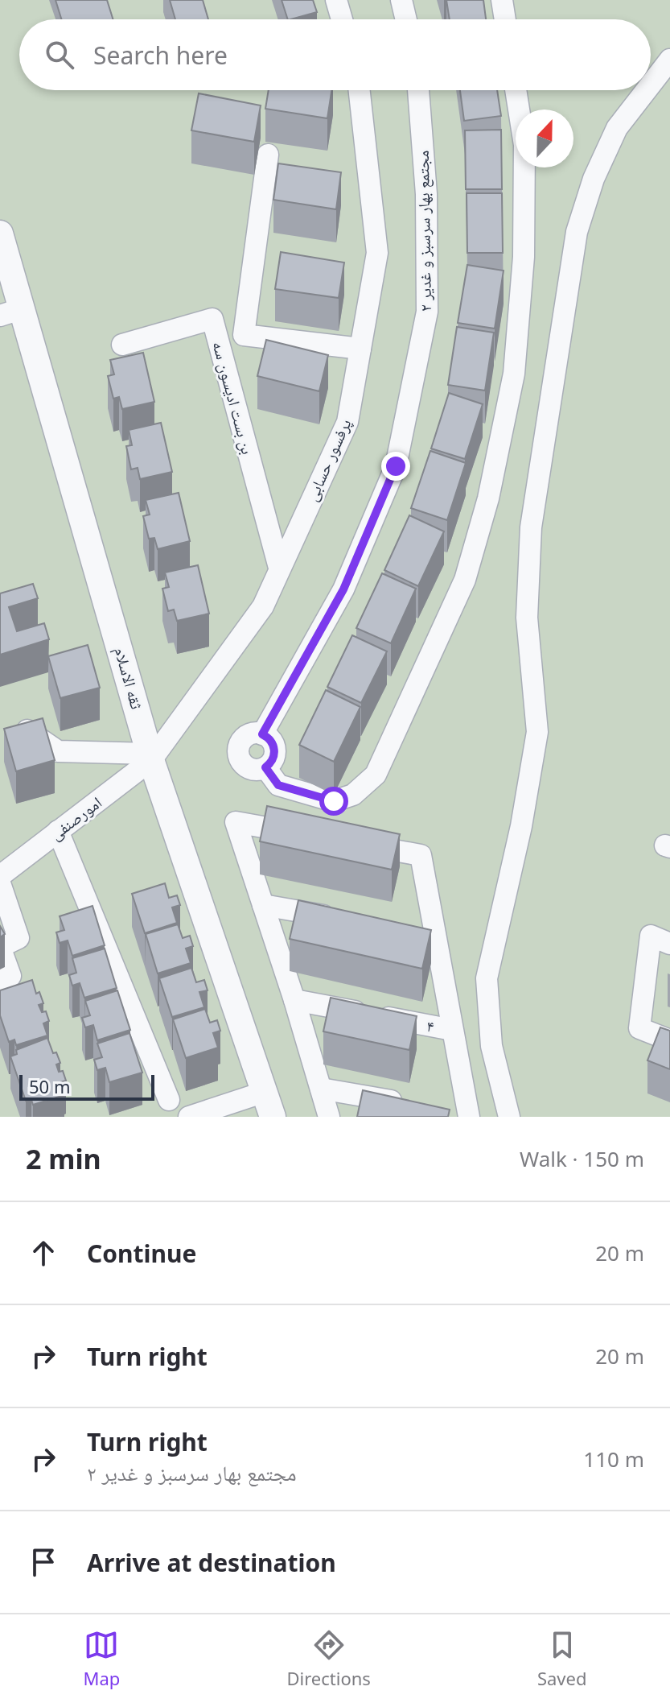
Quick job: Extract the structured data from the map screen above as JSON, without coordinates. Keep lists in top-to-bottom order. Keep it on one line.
{"streets":{"street":["مجتمع بهار سرسبز و غدیر ۲","بن بست ادیسون سه","پرفسور حسابی","ثقه الاسلام","امورصنفی","۴"]},"crossings":[["بن بست ادیسون سه","پرفسور حسابی"],["پرفسور حسابی","ثقه الاسلام"],["پرفسور حسابی","امورصنفی"],["ثقه الاسلام","امورصنفی"]],"scale_bar":"50 m","north":"top","page":{"search":"Search here","scale":"50 m","heading":["2 min","Walk · 150 m"],"list":[["Continue","20 m"],["Turn right","20 m"],["Turn right","مجتمع بهار سرسبز و غدیر ۲","110 m"],"Arrive at destination"],"nav":["Map","Directions","Saved"]}}
